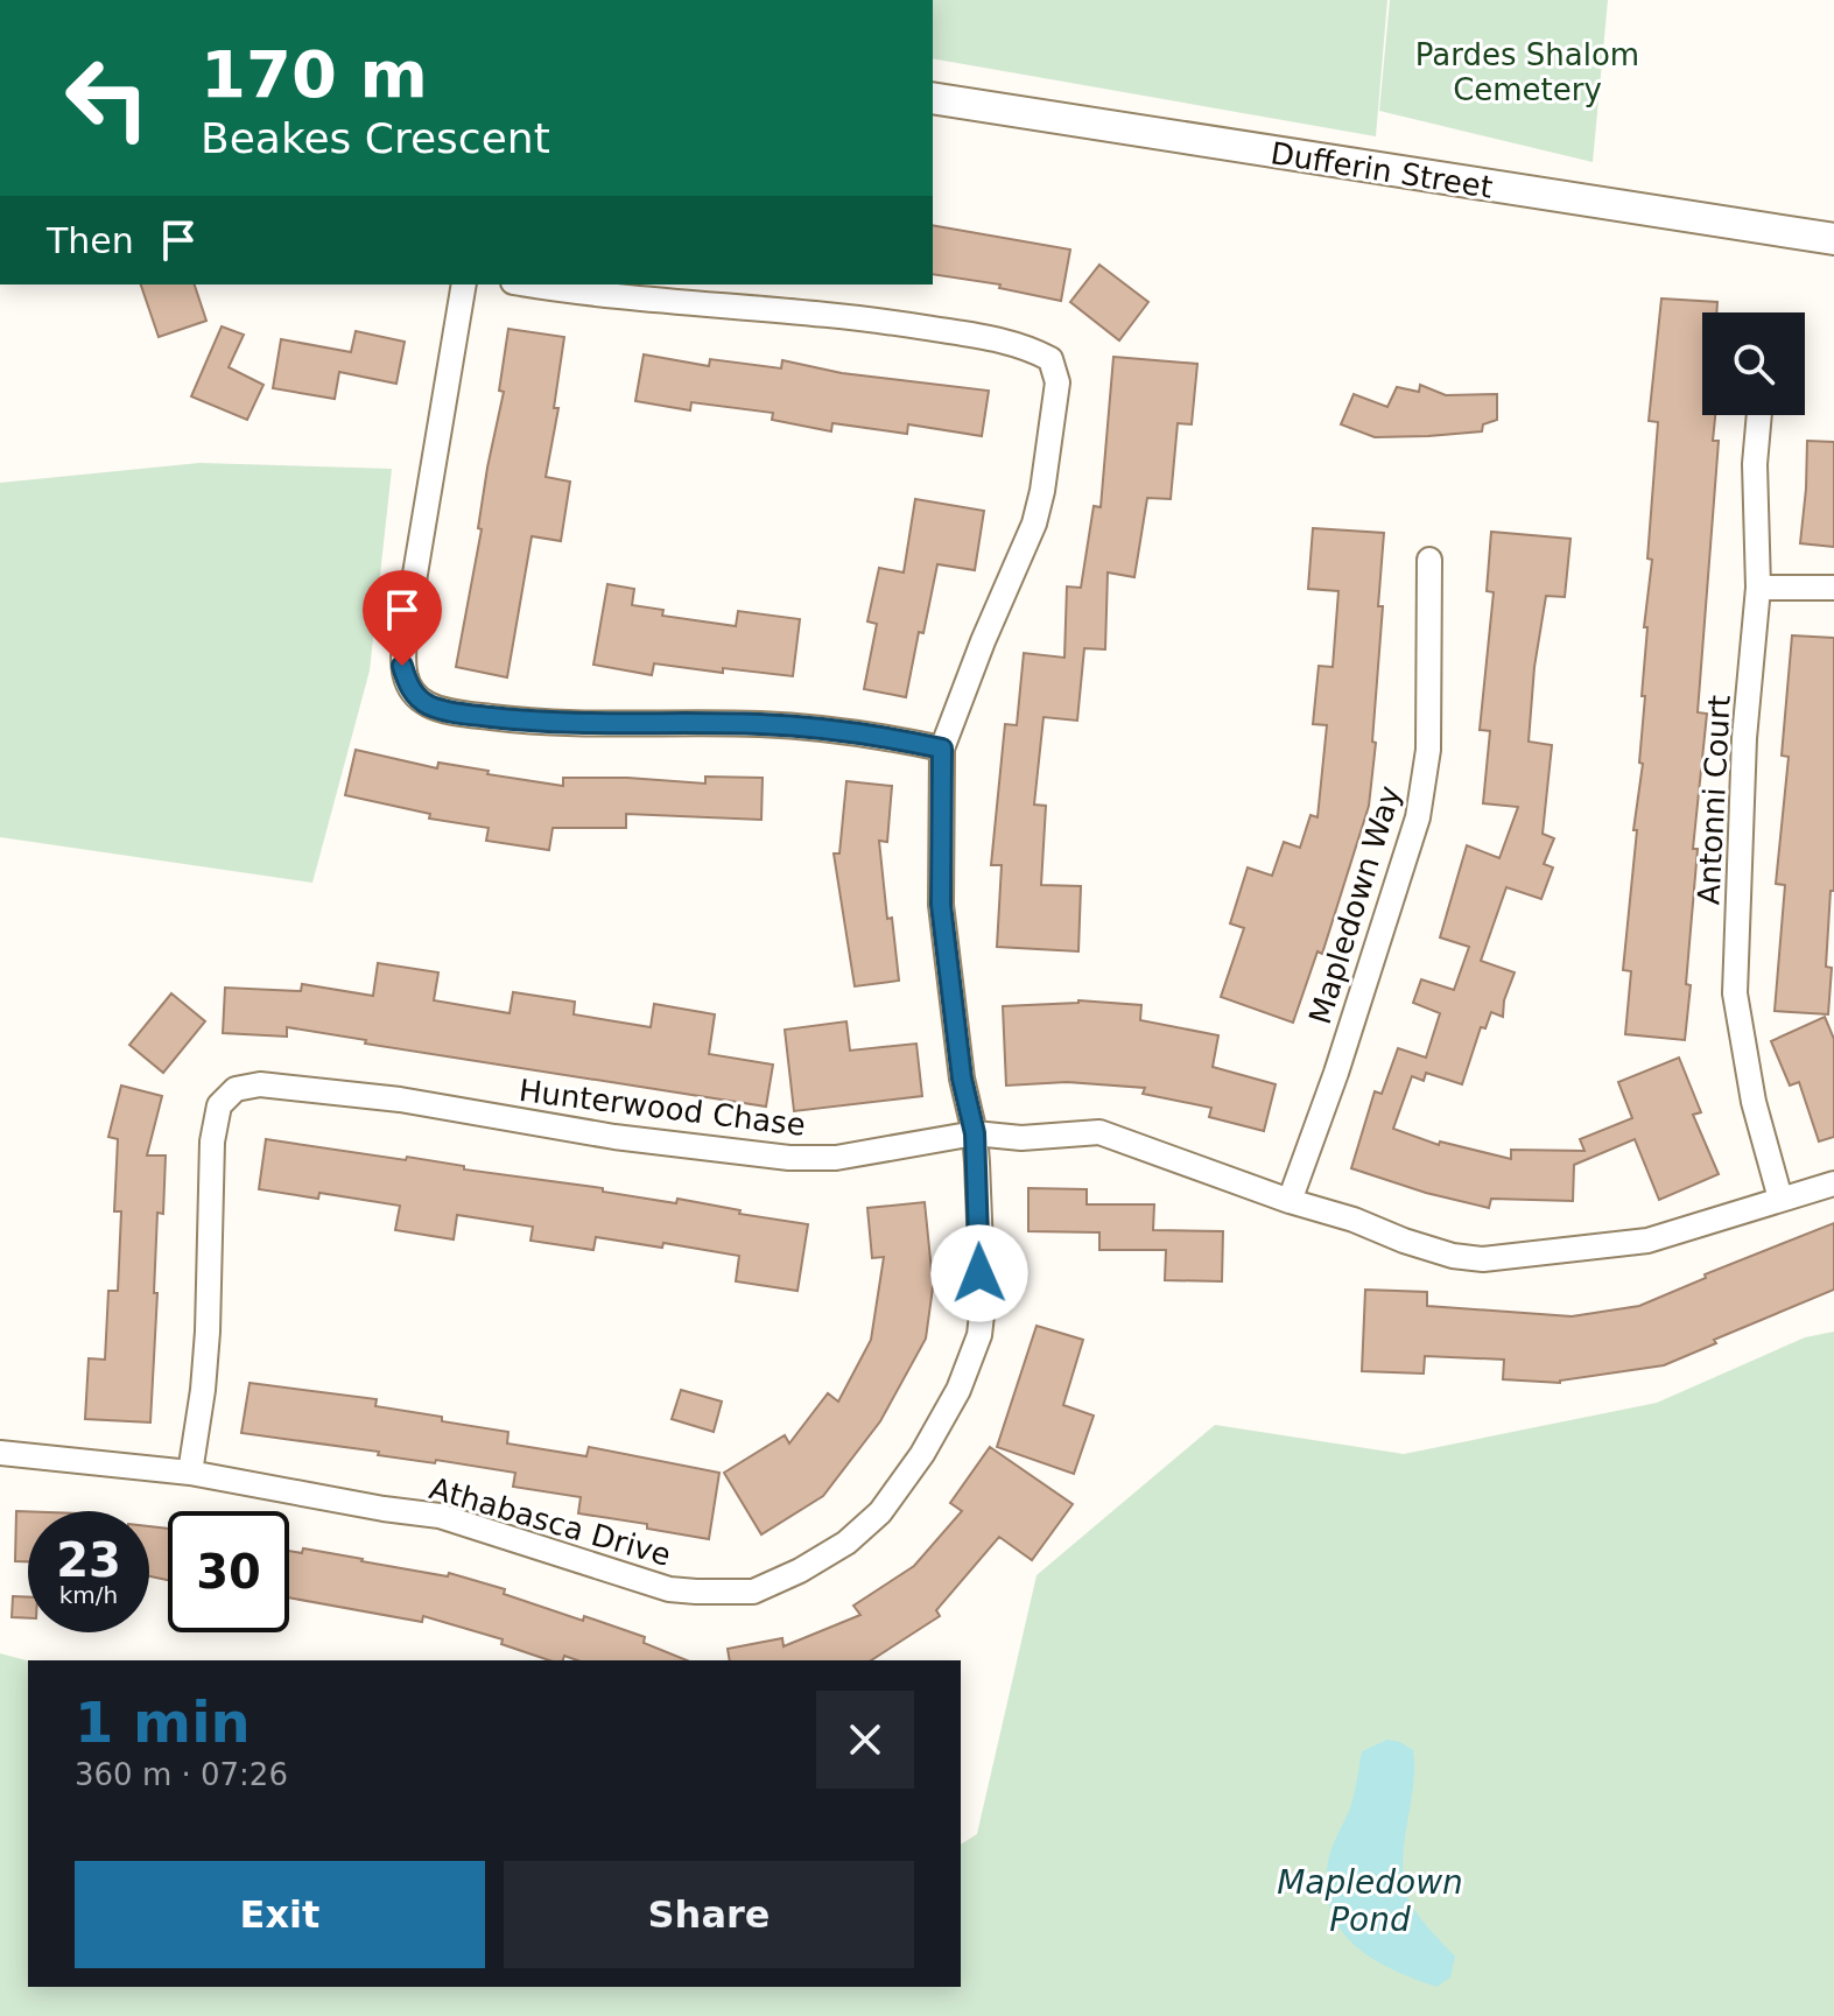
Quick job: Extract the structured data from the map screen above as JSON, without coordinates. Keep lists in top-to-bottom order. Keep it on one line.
{"streets":{"main road":["Dufferin Street"],"street":["Antonni Court","Mapledown Way","Hunterwood Chase","Athabasca Drive"]},"crossings":[["Antonni Court","Hunterwood Chase"],["Mapledown Way","Hunterwood Chase"],["Hunterwood Chase","Athabasca Drive"]],"water":["Mapledown Pond"],"parks":["Pardes Shalom Cemetery"],"page":{"turn":["170 m","Beakes Crescent"],"then":"Then","speed":"23 km/h","limit":"30","heading":["1 min","360 m · 07:26"],"buttons":["Exit","Share"]}}
